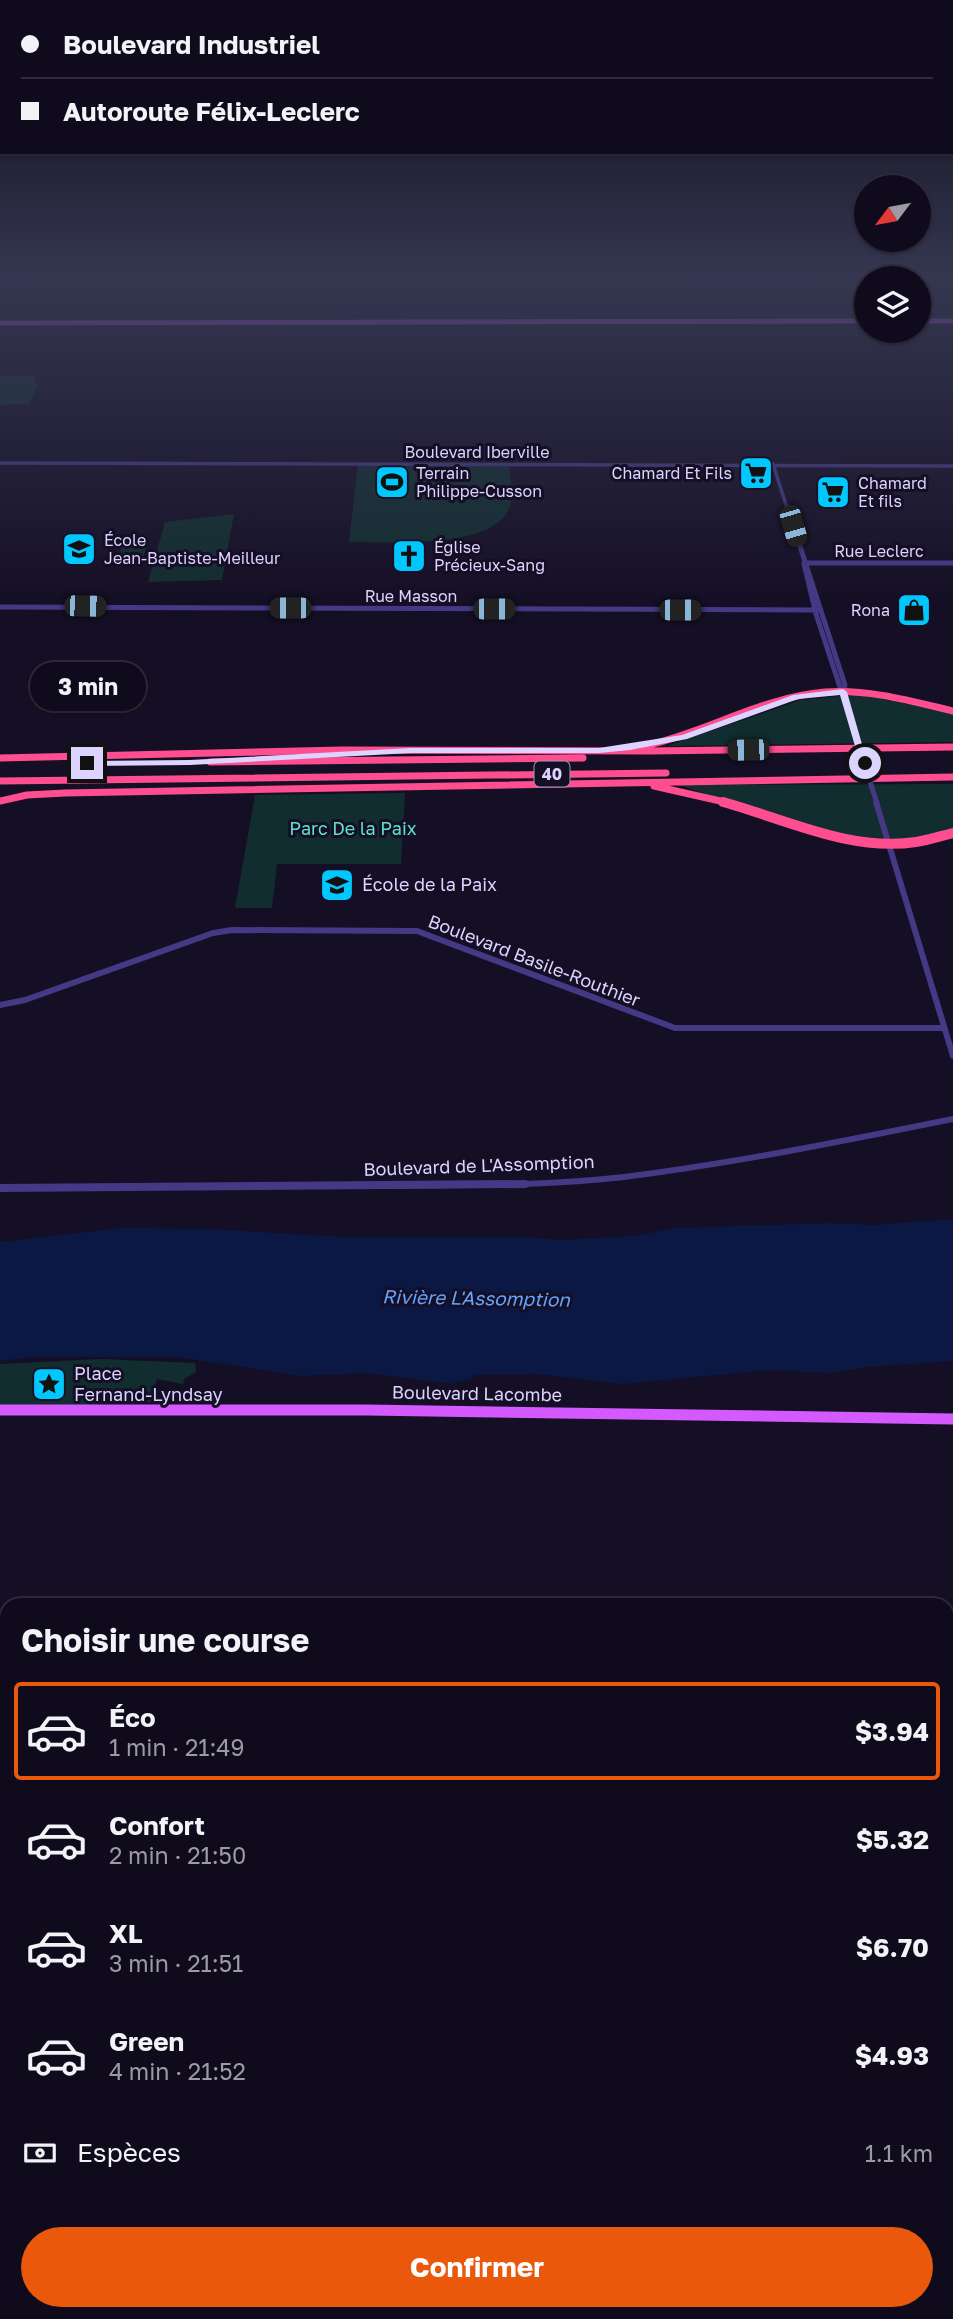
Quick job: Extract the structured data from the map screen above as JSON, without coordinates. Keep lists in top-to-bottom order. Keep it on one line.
{"streets":{"highway":["40"],"main road":["Boulevard Lacombe"],"street":["Boulevard Iberville","Rue Leclerc","Rue Masson","Boulevard Basile-Routhier","Boulevard de L'Assomption"]},"water":["Rivière L'Assomption"],"parks":["Parc De la Paix"],"places":{"supermarket":["Chamard Et Fils","Chamard Et fils"],"sports":["Terrain Philippe-Cusson"],"school or university":["École Jean-Baptiste-Meilleur","École de la Paix"],"church":["Église Précieux-Sang"],"shop":["Rona"],"place":["Place Fernand-Lyndsay"]},"north":"bottom left","page":{"banner":["Boulevard Industriel","Autoroute Félix-Leclerc"],"bubble":"3 min","heading":"Choisir une course","list":[{"name":"Éco","note":"1 min · 21:49","value":"$3.94"},{"name":"Confort","note":"2 min · 21:50","value":"$5.32"},{"name":"XL","note":"3 min · 21:51","value":"$6.70"},{"name":"Green","note":"4 min · 21:52","value":"$4.93"}],"pay":["Espèces","1.1 km"],"buttons":"Confirmer"}}
